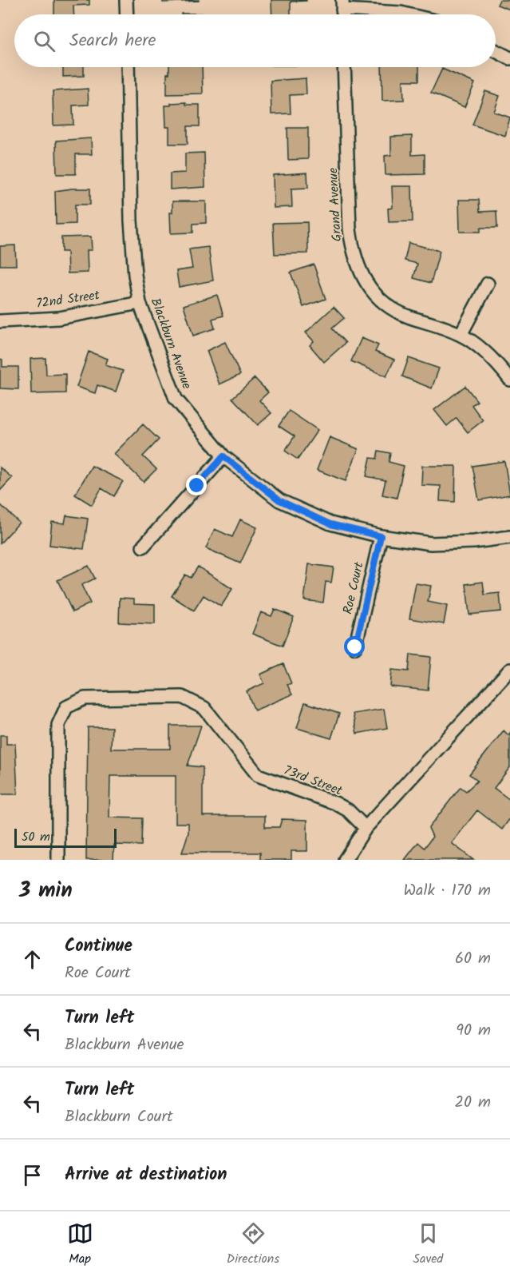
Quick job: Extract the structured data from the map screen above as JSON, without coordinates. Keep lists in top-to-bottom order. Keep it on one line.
{"streets":{"street":["Grand Avenue","72nd Street","Blackburn Avenue","Roe Court","73rd Street"]},"crossings":[["72nd Street","Blackburn Avenue"],["Blackburn Avenue","Roe Court"]],"scale_bar":"50 m","page":{"search":"Search here","scale":"50 m","heading":["3 min","Walk · 170 m"],"list":[["Continue","Roe Court","60 m"],["Turn left","Blackburn Avenue","90 m"],["Turn left","Blackburn Court","20 m"],"Arrive at destination"],"nav":["Map","Directions","Saved"]}}
